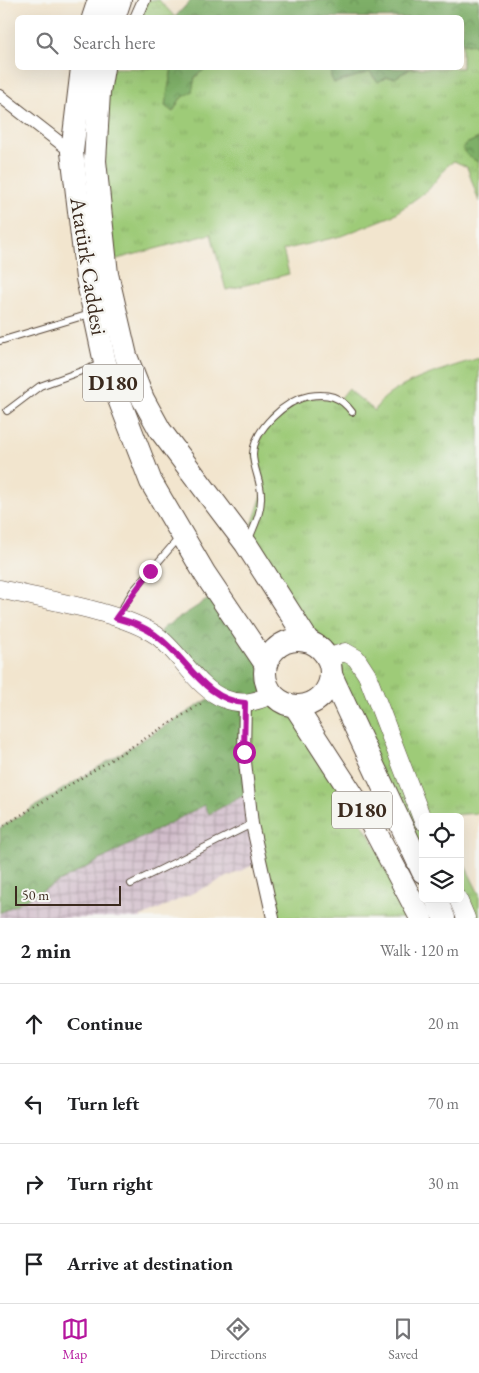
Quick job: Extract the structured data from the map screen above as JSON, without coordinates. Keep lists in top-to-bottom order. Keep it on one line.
{"streets":{"highway":["Atatürk Caddesi","D180"]},"crossings":[["Atatürk Caddesi","D180"]],"scale_bar":"50 m","page":{"search":"Search here","scale":"50 m","heading":["2 min","Walk · 120 m"],"list":[["Continue","20 m"],["Turn left","70 m"],["Turn right","30 m"],"Arrive at destination"],"nav":["Map","Directions","Saved"]}}
